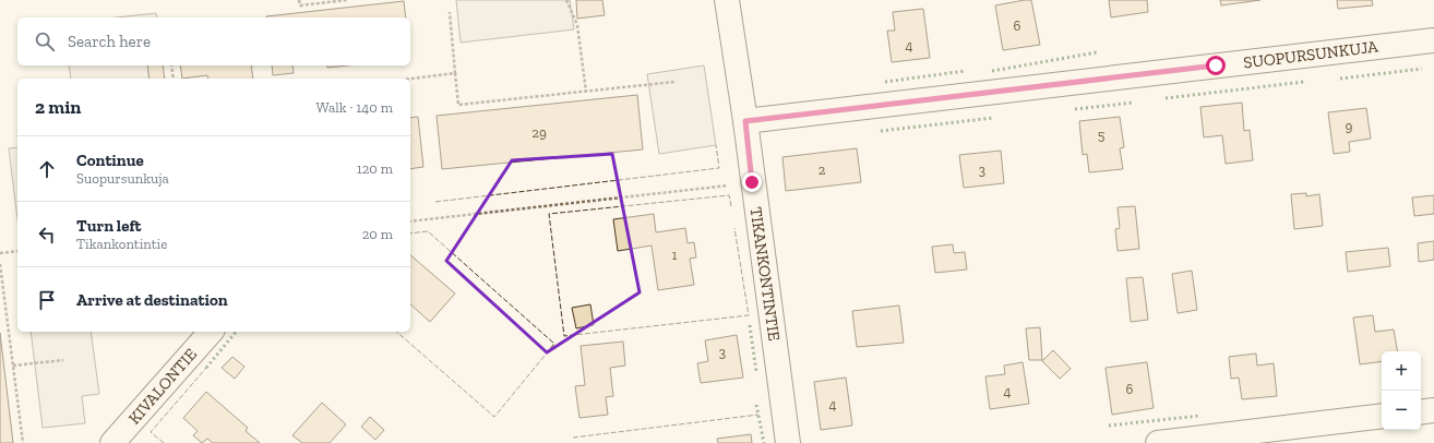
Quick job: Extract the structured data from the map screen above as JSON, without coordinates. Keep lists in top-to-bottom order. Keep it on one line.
{"streets":{"street":["SUOPURSUNKUJA","TIKANKONTINTIE","KIVALONTIE"]},"crossings":[["SUOPURSUNKUJA","TIKANKONTINTIE"]],"house_numbers":["6","4","9","29","5","2","3","1","3","6","4","4"],"page":{"search":"Search here","heading":["2 min","Walk · 140 m"],"list":[["Continue","Suopursunkuja","120 m"],["Turn left","Tikankontintie","20 m"],"Arrive at destination"],"map_buttons":["+","−"]}}
